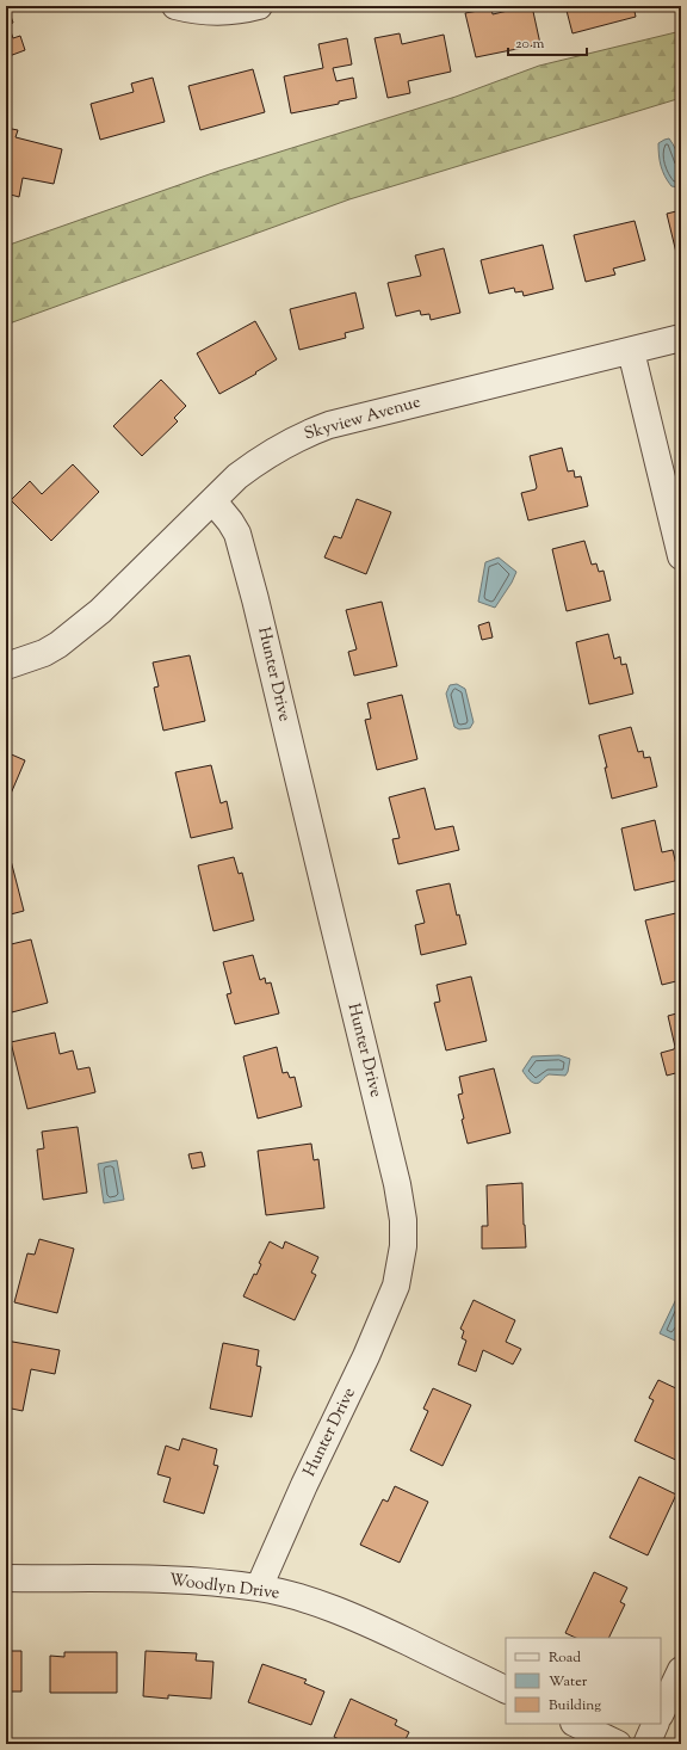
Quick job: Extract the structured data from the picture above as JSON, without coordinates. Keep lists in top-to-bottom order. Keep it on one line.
{"streets":{"street":["Skyview Avenue","Hunter Drive","Woodlyn Drive"]},"crossings":[["Skyview Avenue","Hunter Drive"],["Hunter Drive","Woodlyn Drive"]],"legend":["Road","Water","Building"],"scale_bar":"20 m"}
